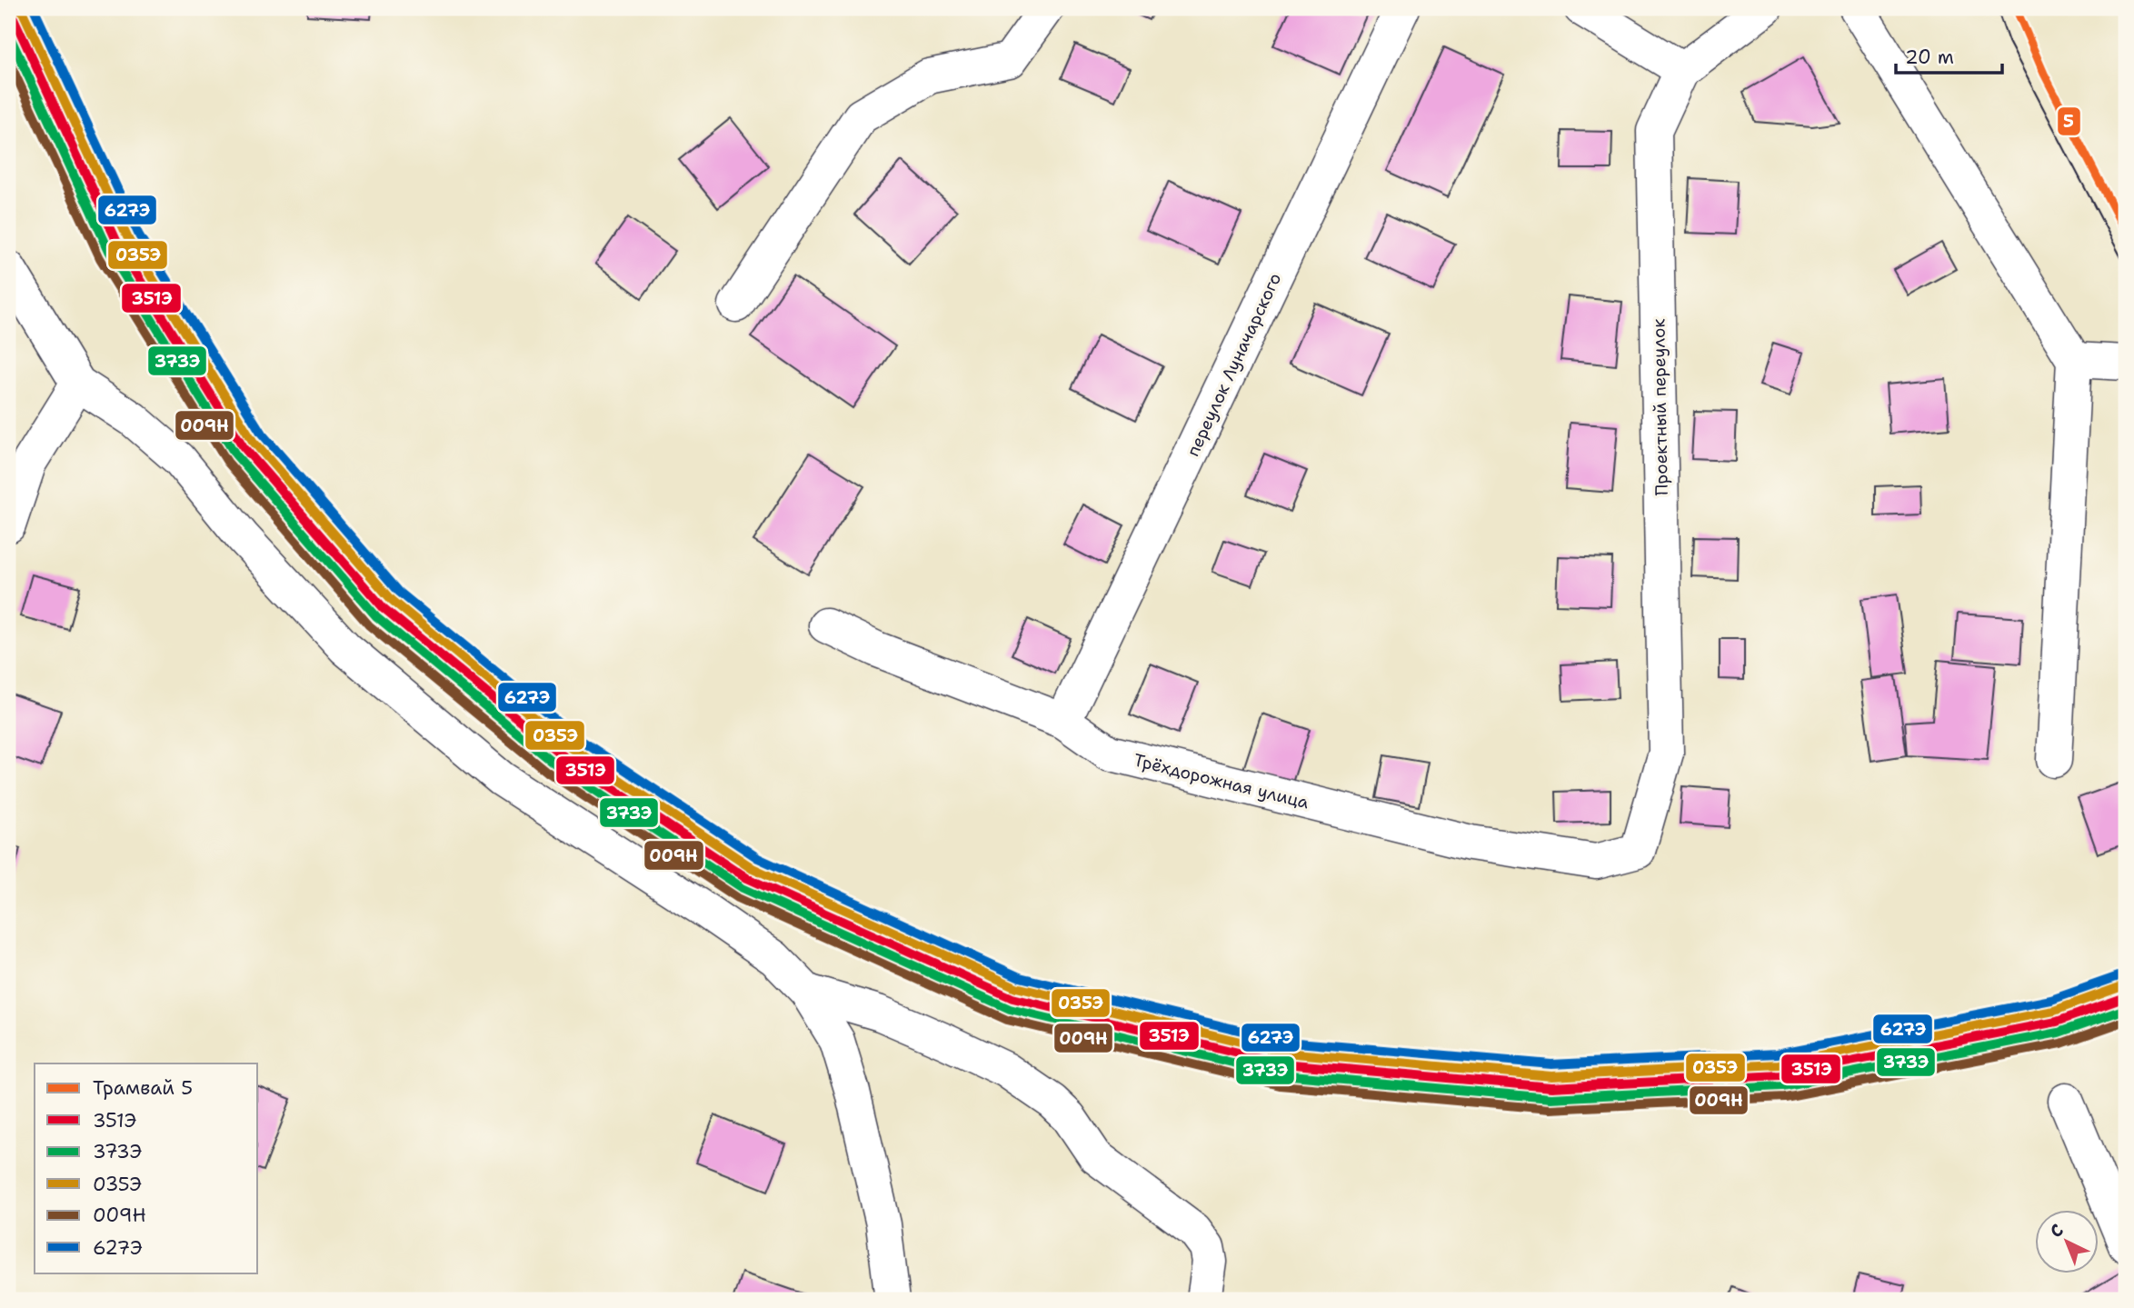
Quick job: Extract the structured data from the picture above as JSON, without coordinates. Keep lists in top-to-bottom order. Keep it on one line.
{"streets":{"street":["переулок Луначарского","Проектный переулок","Трёхдорожная улица"]},"crossings":[["переулок Луначарского","Трёхдорожная улица"],["Проектный переулок","Трёхдорожная улица"]],"lines":["tram line 5","transit line 351Э","transit line 035Э","transit line 627Э","transit line 373Э","transit line 009Н"],"legend":["Трамвай 5","351Э","373Э","035Э","009Н","627Э"],"scale_bar":"20 m","north":"top left"}
